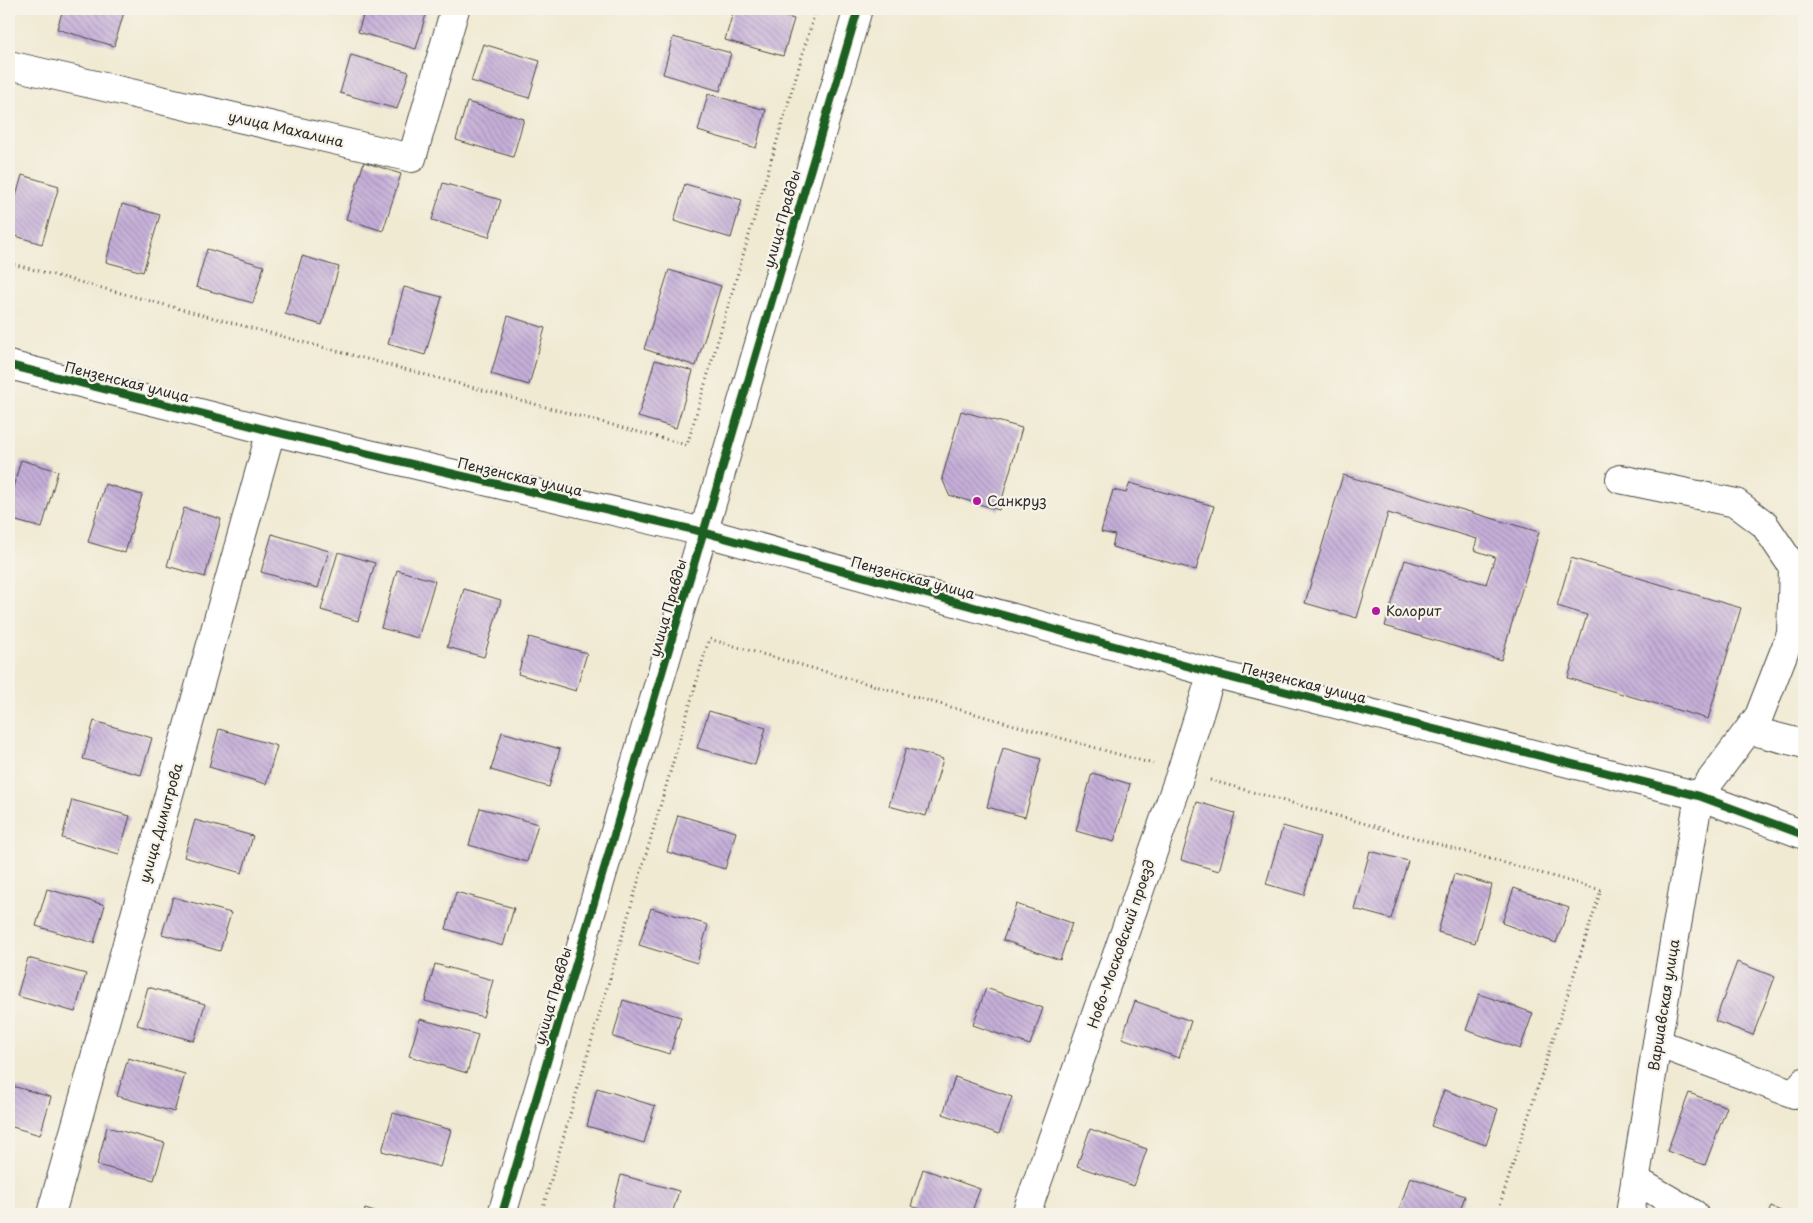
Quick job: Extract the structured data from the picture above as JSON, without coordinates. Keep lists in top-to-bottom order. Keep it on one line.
{"streets":{"street":["улица Махалина","улица Правды","Пензенская улица","улица Димитрова","Ново-Московский проезд","Варшавская улица"]},"crossings":[["улица Правды","Пензенская улица"],["Пензенская улица","улица Димитрова"],["Пензенская улица","Ново-Московский проезд"],["Пензенская улица","Варшавская улица"]],"places":["Санкруз","Колорит"]}
